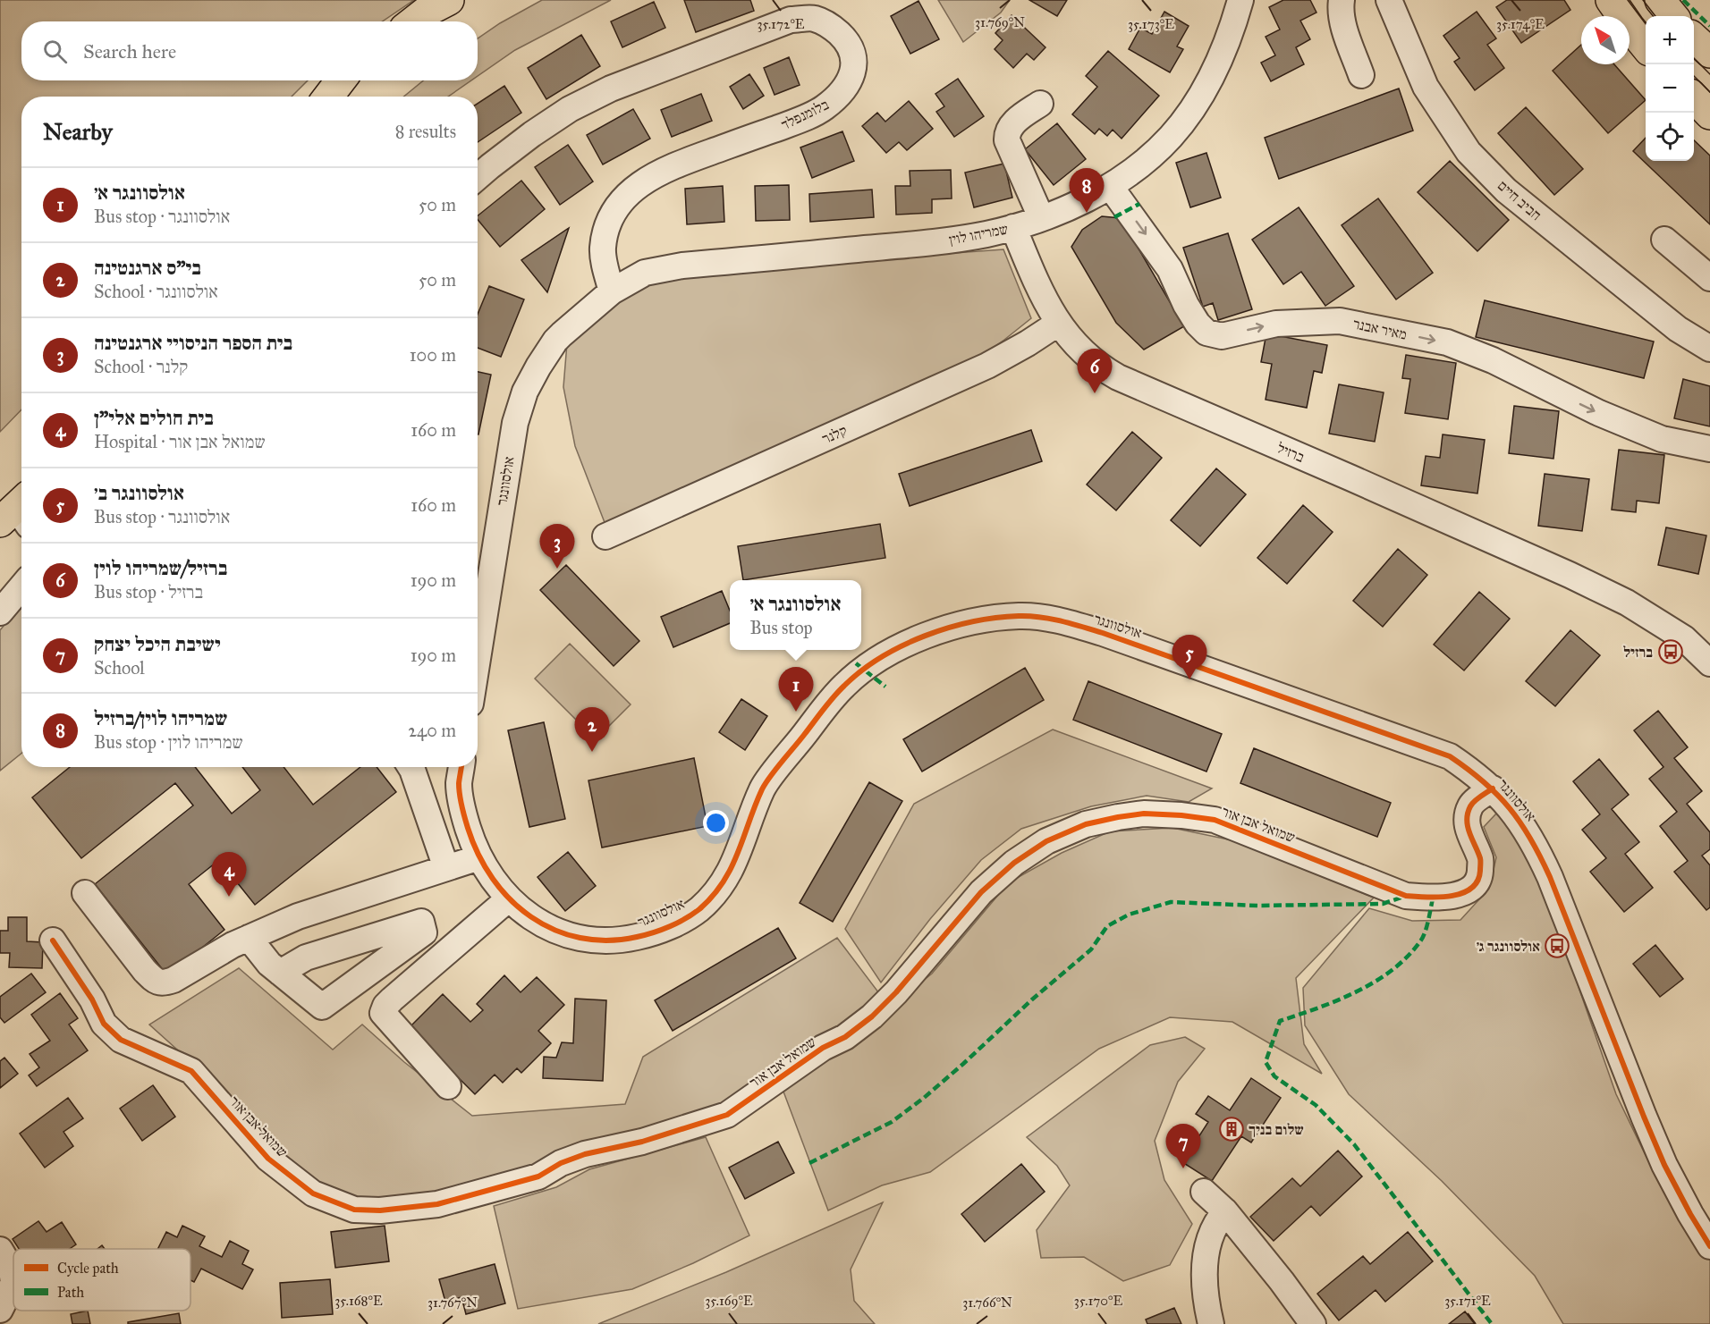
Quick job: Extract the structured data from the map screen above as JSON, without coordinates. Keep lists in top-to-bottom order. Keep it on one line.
{"streets":{"street":["בלומנפלד","חביב חיים","שמריהו לוין","מאיר אבנר","קלנר","ברזיל","אולסוונגר","שמואל אבן אור"]},"crossings":[["בלומנפלד","שמריהו לוין"],["בלומנפלד","אולסוונגר"],["שמריהו לוין","מאיר אבנר"],["שמריהו לוין","ברזיל"],["שמריהו לוין","אולסוונגר"],["קלנר","ברזיל"],["אולסוונגר","שמואל אבן אור"]],"one_way":["מאיר אבנר"],"places":{"bus stop":["ברזיל","אולסוונגר ג׳"],"building":["שלום בניך"]},"legend":["Cycle path","Path"],"north":"top left","page":{"map_buttons":["+","−"],"search":"Search here","heading":["Nearby","8 results"],"list":[{"mark":"1","name":"אולסוונגר א׳","note":"Bus stop · אולסוונגר","value":"50 m"},{"mark":"2","name":"בי\"ס ארגנטינה","note":"School · אולסוונגר","value":"50 m"},{"mark":"3","name":"בית הספר הניסויי ארגנטינה","note":"School · קלנר","value":"100 m"},{"mark":"4","name":"בית חולים אלי\"ן","note":"Hospital · שמואל אבן אור","value":"160 m"},{"mark":"5","name":"אולסוונגר ב׳","note":"Bus stop · אולסוונגר","value":"160 m"},{"mark":"6","name":"ברזיל/שמריהו לוין","note":"Bus stop · ברזיל","value":"190 m"},{"mark":"7","name":"ישיבת היכל יצחק","note":"School","value":"190 m"},{"mark":"8","name":"שמריהו לוין/ברזיל","note":"Bus stop · שמריהו לוין","value":"240 m"}],"pins":["8","6","3","5","1","2","4","7"],"popup":["אולסוונגר א׳","Bus stop"]},"coordinates":["31.769°N","35.174°E","35.172°E","35.173°E","35.168°E","35.169°E","35.170°E","35.171°E","31.767°N","31.766°N"]}
